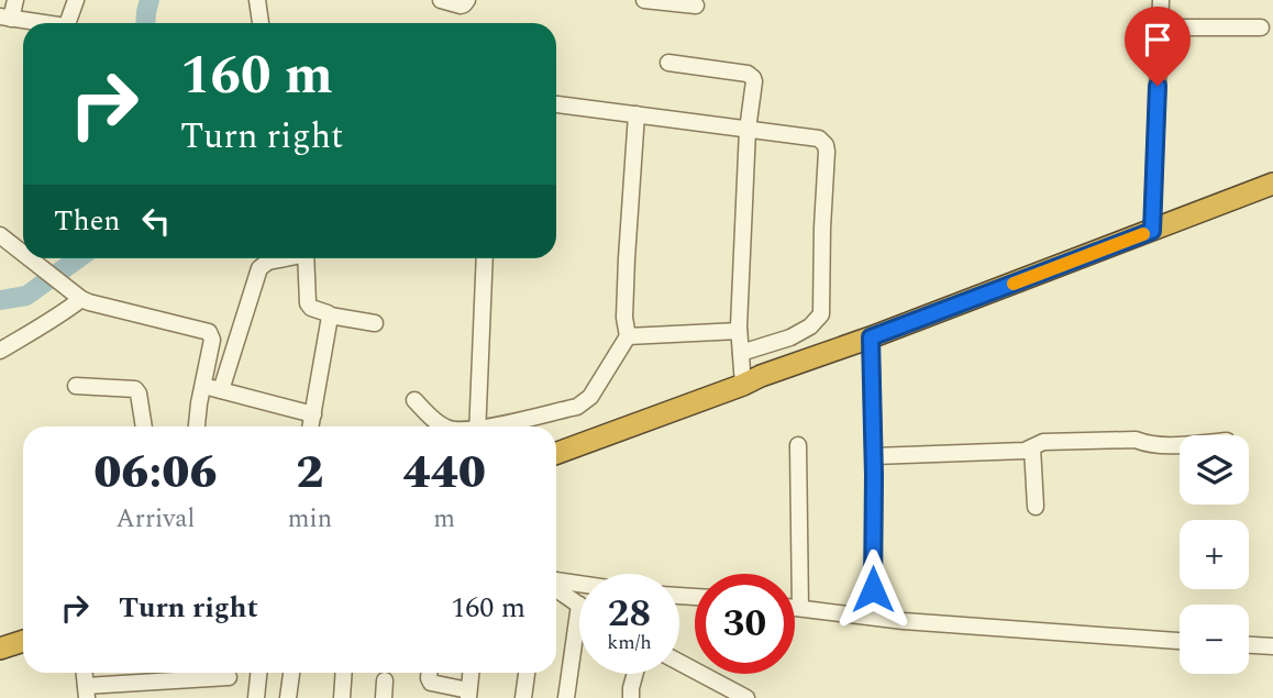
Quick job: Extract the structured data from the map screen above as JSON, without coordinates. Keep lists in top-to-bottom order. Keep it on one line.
{"page":{"turn":["160 m","Turn right"],"then":"Then","eta":["06:06","Arrival","2","min","440","m"],"map_buttons":["+","−"],"list":[{"name":"Turn right","value":"160 m"}],"speed":"28 km/h","limit":"30"}}
